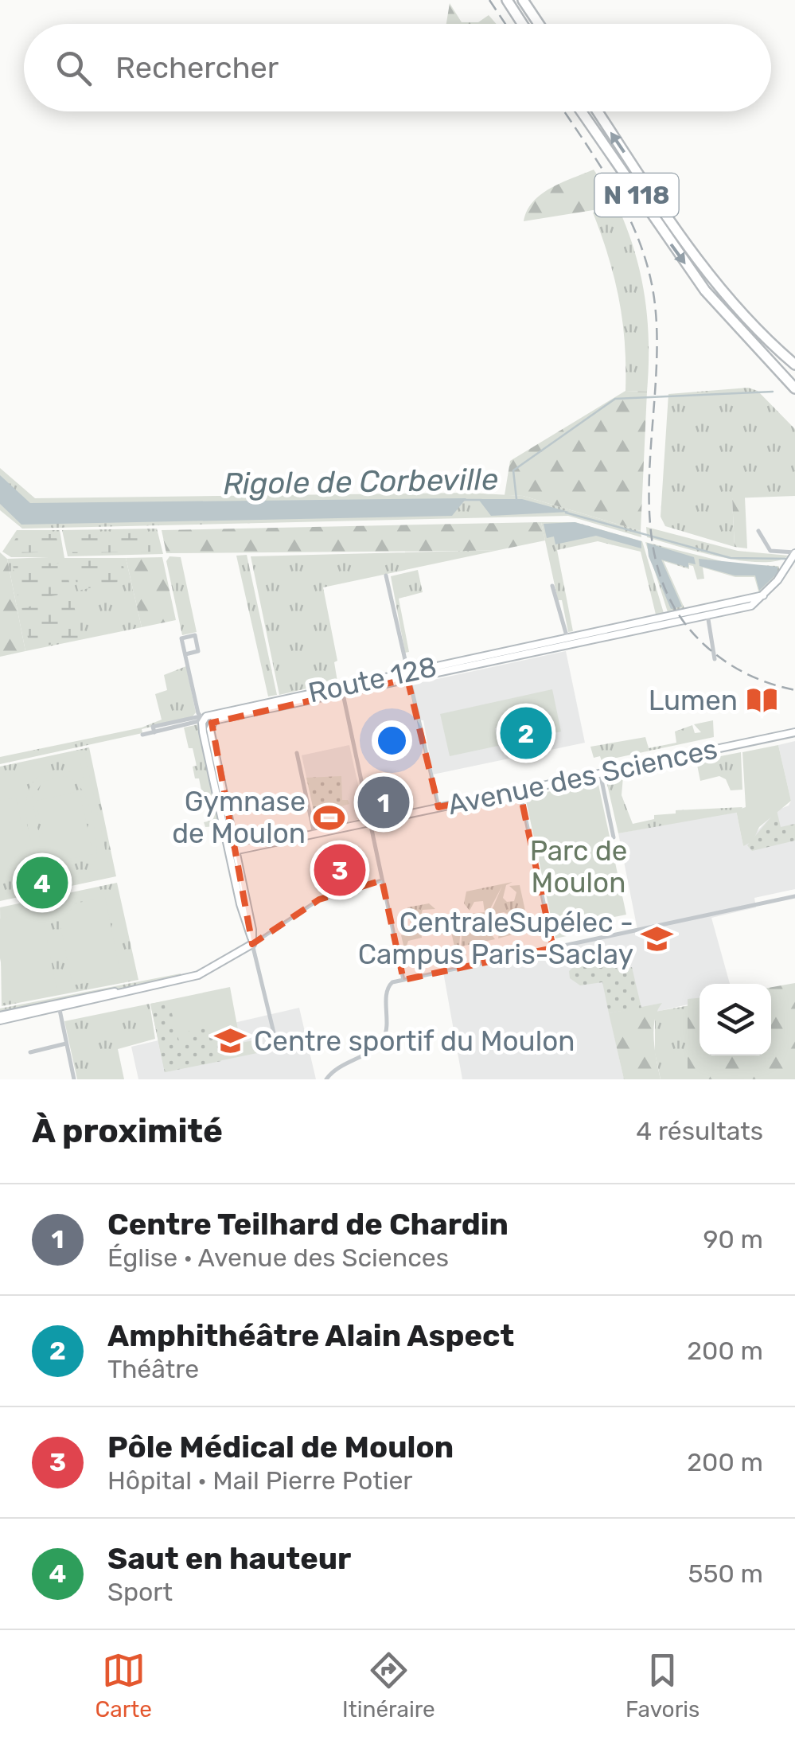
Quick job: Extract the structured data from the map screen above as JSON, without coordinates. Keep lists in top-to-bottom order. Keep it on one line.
{"streets":{"highway":["N 118"],"main road":["Route 128","Avenue des Sciences"]},"crossings":[["Route 128","Avenue des Sciences"]],"water":["Rigole de Corbeville"],"parks":["Parc de Moulon"],"places":{"library":["Lumen"],"sports":["Gymnase de Moulon"],"school or university":["CentraleSupélec - Campus Paris-Saclay","Centre sportif du Moulon"]},"page":{"search":"Rechercher","pins":["2","1","3","4"],"heading":["À proximité","4 résultats"],"list":[{"mark":"1","name":"Centre Teilhard de Chardin","note":"Église · Avenue des Sciences","value":"90 m"},{"mark":"2","name":"Amphithéâtre Alain Aspect","note":"Théâtre","value":"200 m"},{"mark":"3","name":"Pôle Médical de Moulon","note":"Hôpital · Mail Pierre Potier","value":"200 m"},{"mark":"4","name":"Saut en hauteur","note":"Sport","value":"550 m"}],"nav":["Carte","Itinéraire","Favoris"]}}
